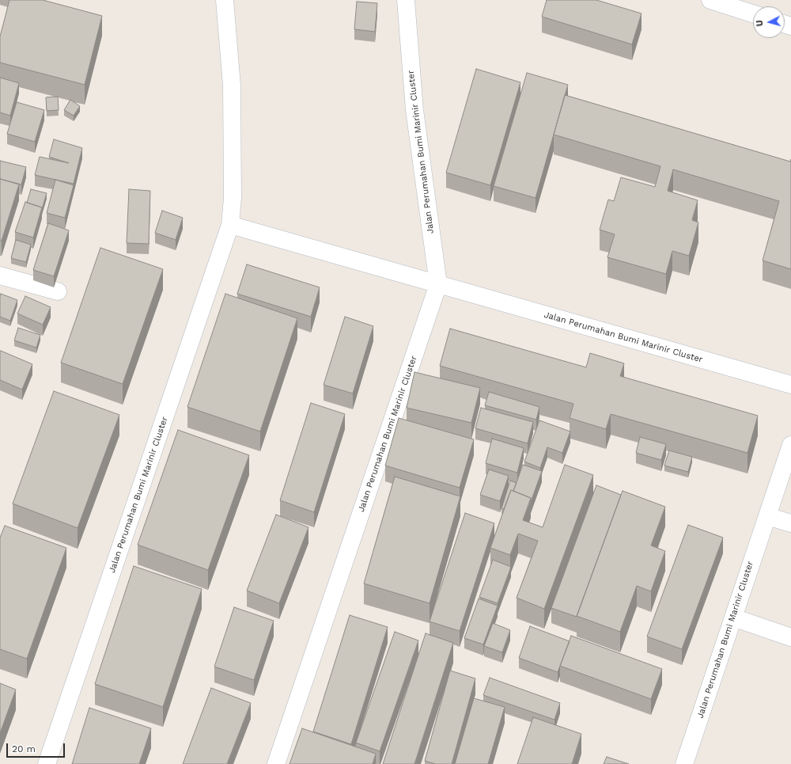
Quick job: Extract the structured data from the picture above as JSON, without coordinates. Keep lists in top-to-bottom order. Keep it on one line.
{"streets":{"street":["Jalan Perumahan Bumi Marinir Cluster"]},"scale_bar":"20 m","north":"left"}
